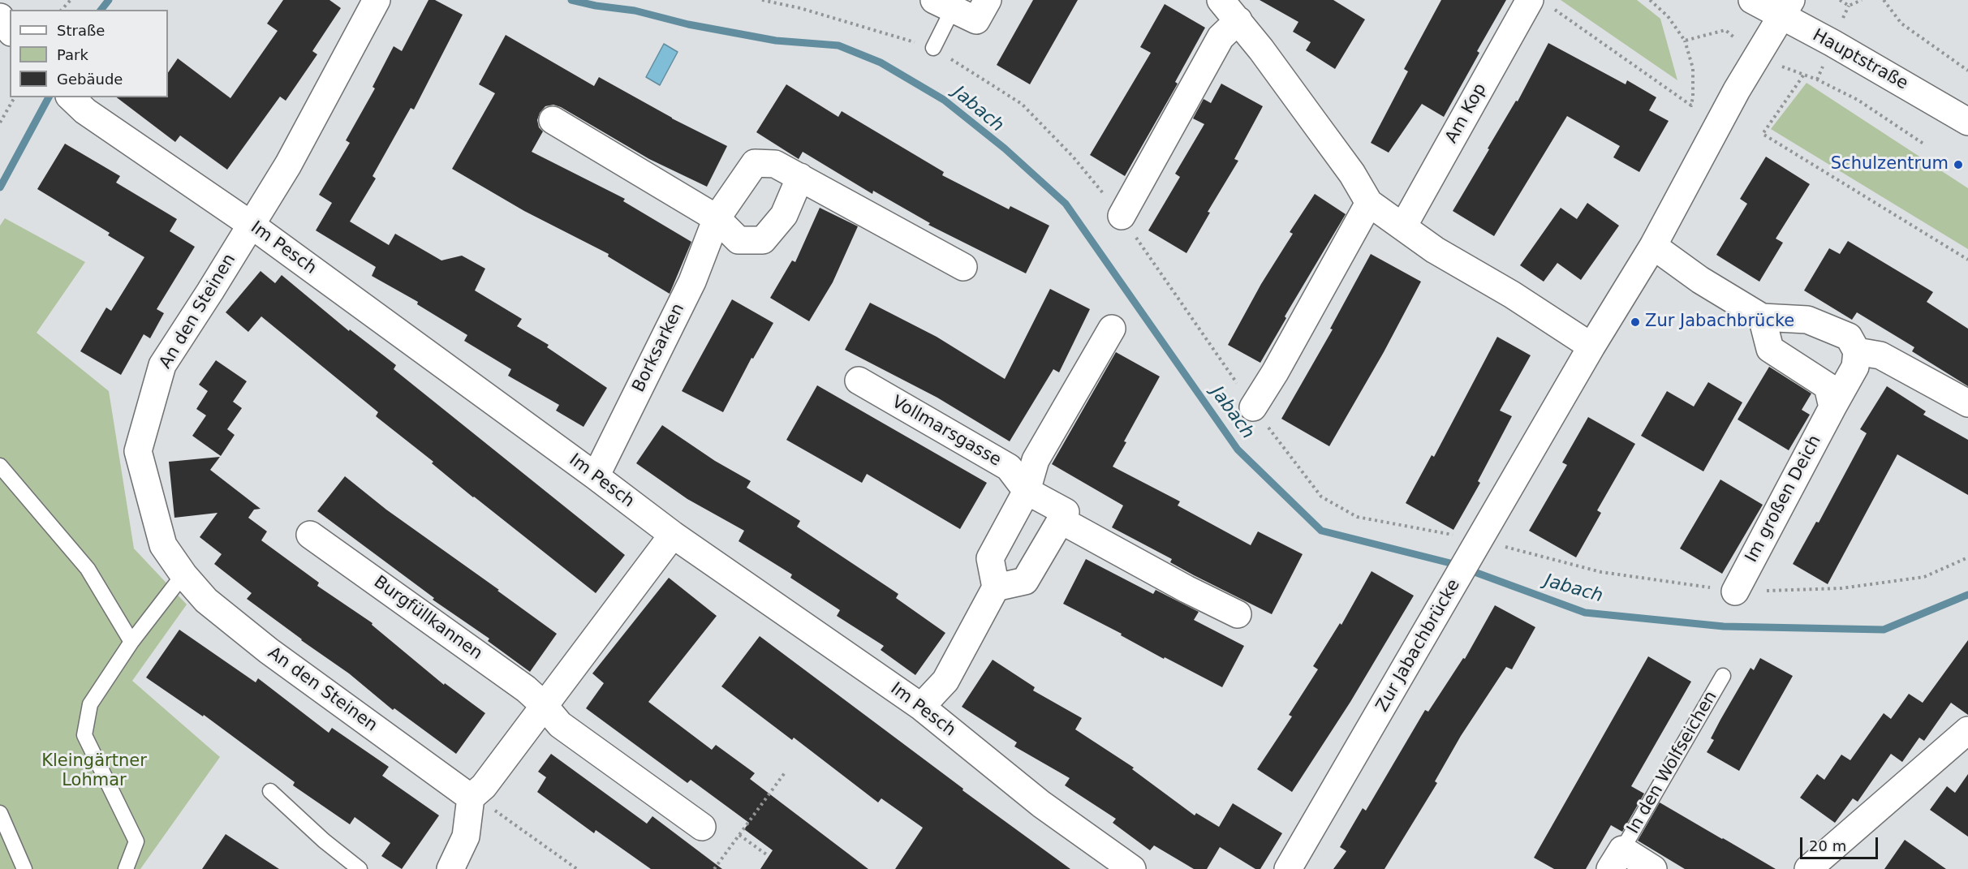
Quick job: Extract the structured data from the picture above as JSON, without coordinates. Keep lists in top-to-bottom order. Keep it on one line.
{"streets":{"street":["Hauptstraße","Am Kop","Im Pesch","An den Steinen","Borksarken","Vollmarsgasse","Im großen Deich","Burgfüllkannen","Zur Jabachbrücke","In den Wolfseichen"]},"crossings":[["Hauptstraße","Zur Jabachbrücke"],["Im Pesch","An den Steinen"],["Im Pesch","Borksarken"]],"water":["Jabach"],"parks":["Kleingärtner Lohmar"],"places":["Schulzentrum","Zur Jabachbrücke"],"legend":["Straße","Park","Gebäude"],"scale_bar":"20 m"}
